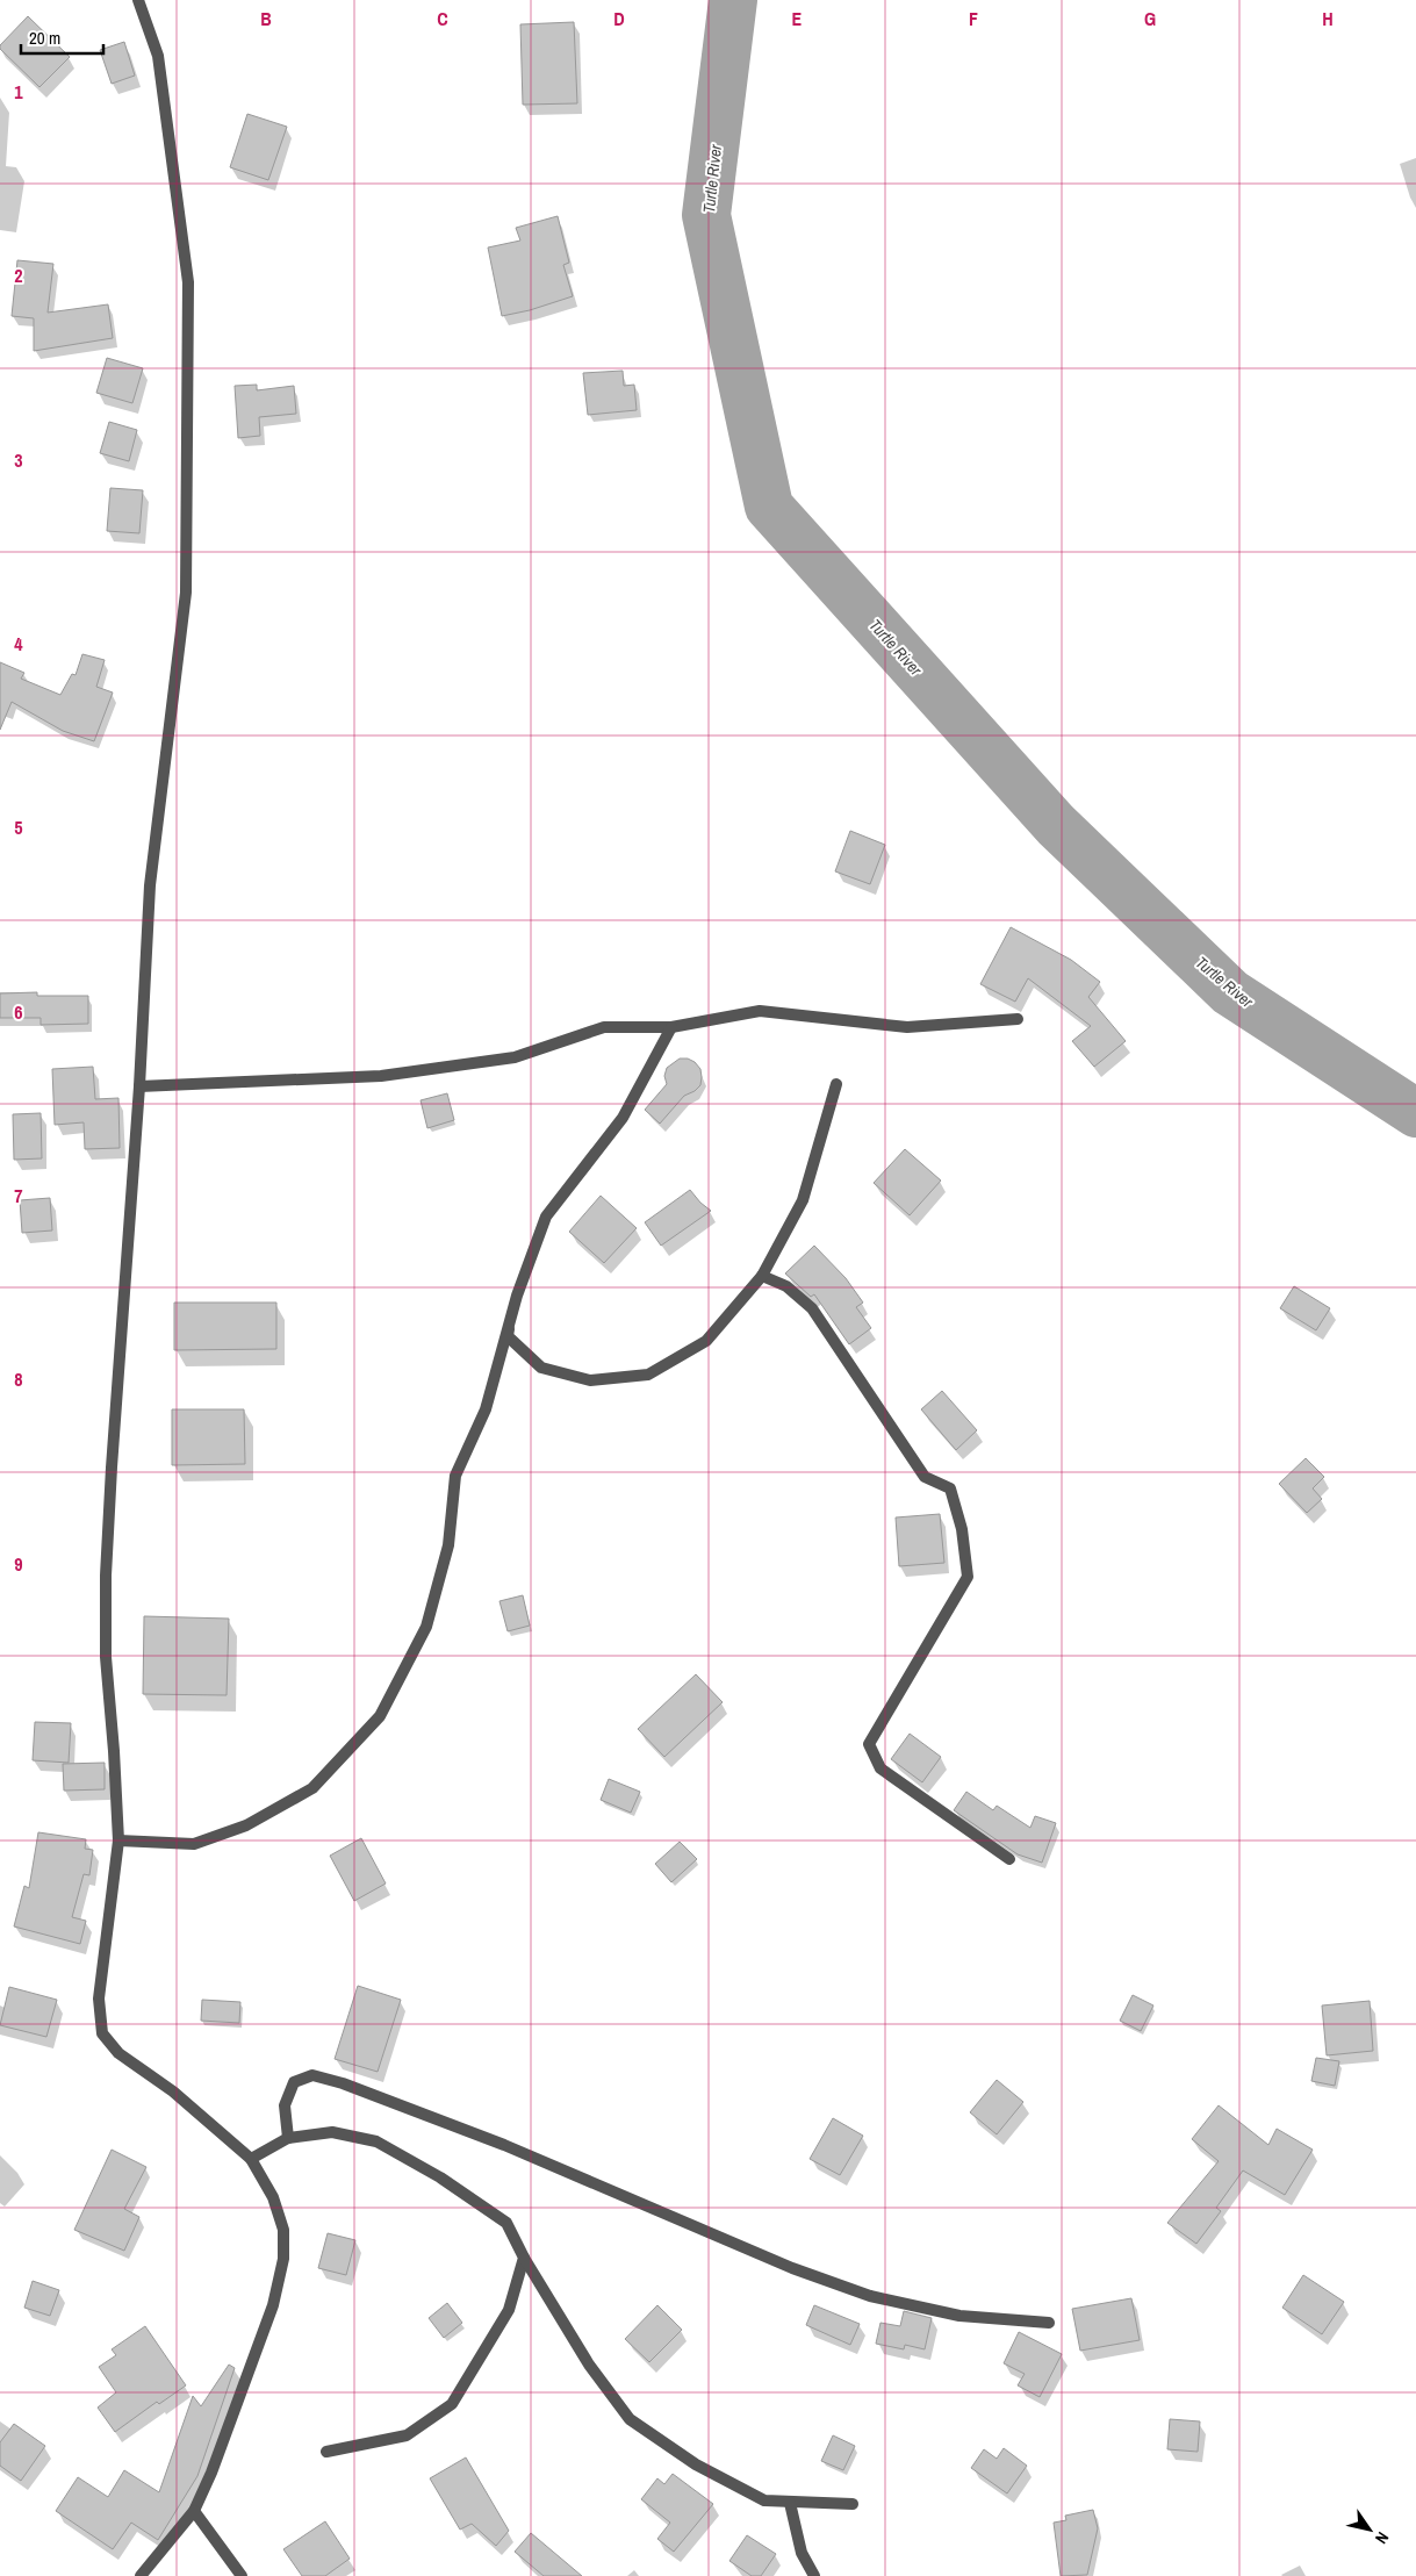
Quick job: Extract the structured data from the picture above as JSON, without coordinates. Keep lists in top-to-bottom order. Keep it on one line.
{"water":["Turtle River"],"scale_bar":"20 m","north":"bottom right","grid":{"columns":["B","C","D","E","F","G","H"],"rows":["1","2","3","4","5","6","7","8","9"]}}
